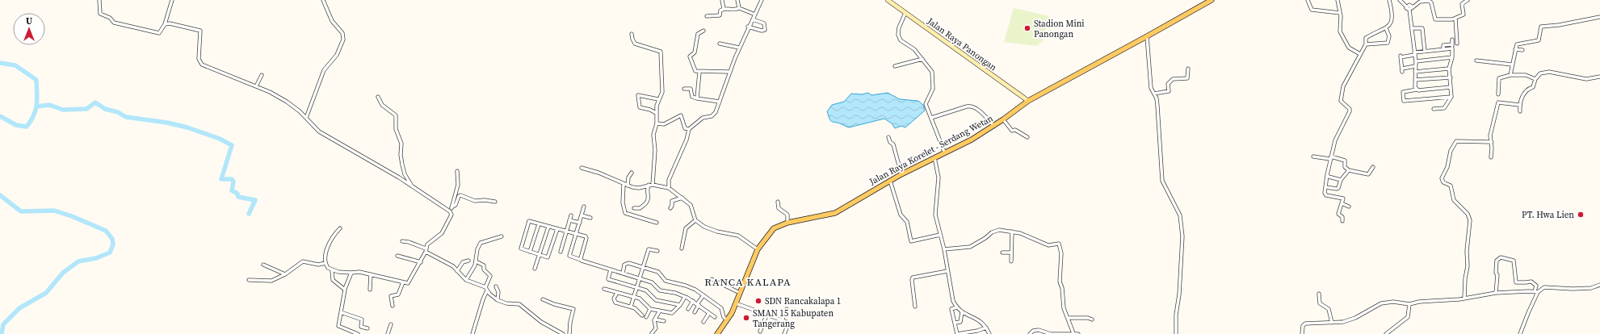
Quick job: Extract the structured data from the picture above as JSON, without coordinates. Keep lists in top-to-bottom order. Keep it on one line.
{"streets":{"main road":["Jalan Raya Panongan","Jalan Raya Korelet - Serdang Wetan"]},"crossings":[["Jalan Raya Panongan","Jalan Raya Korelet - Serdang Wetan"]],"districts":["RANCA KALAPA"],"places":["Stadion Mini Panongan","PT. Hwa Lien","SDN Rancakalapa 1","SMAN 15 Kabupaten Tangerang"],"north":"top"}
